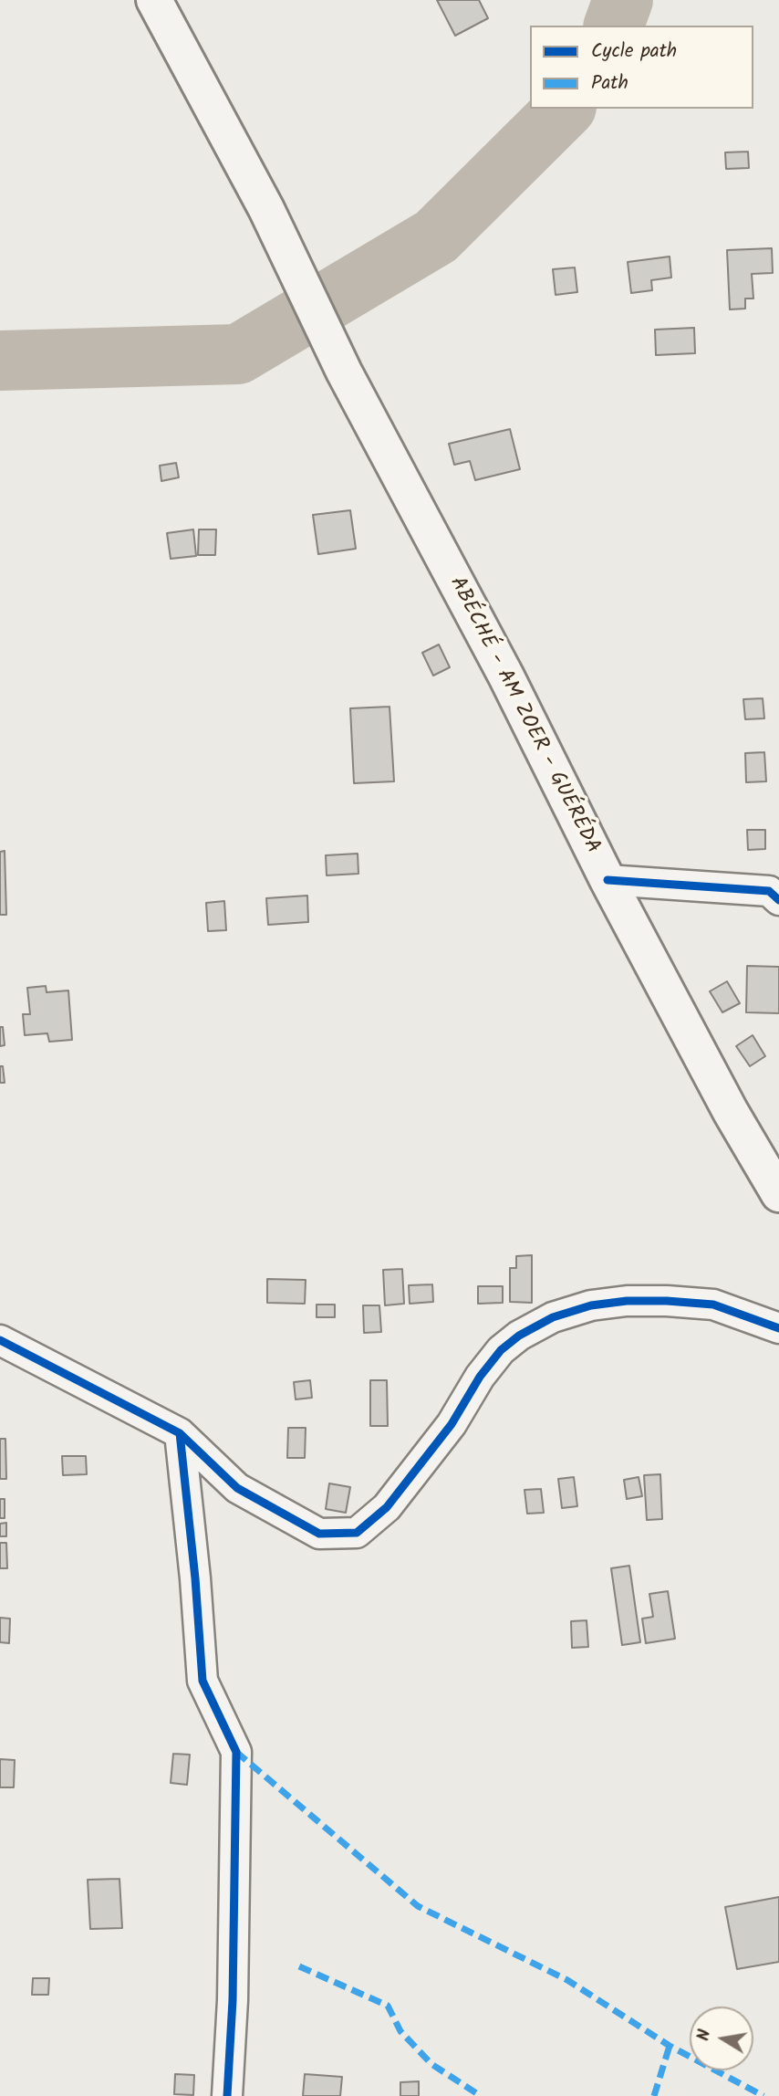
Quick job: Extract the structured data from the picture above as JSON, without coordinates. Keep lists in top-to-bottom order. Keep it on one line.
{"streets":{"main road":["ABÉCHÉ - AM ZOER - GUÉRÉDA"]},"legend":["Cycle path","Path"],"north":"left"}
